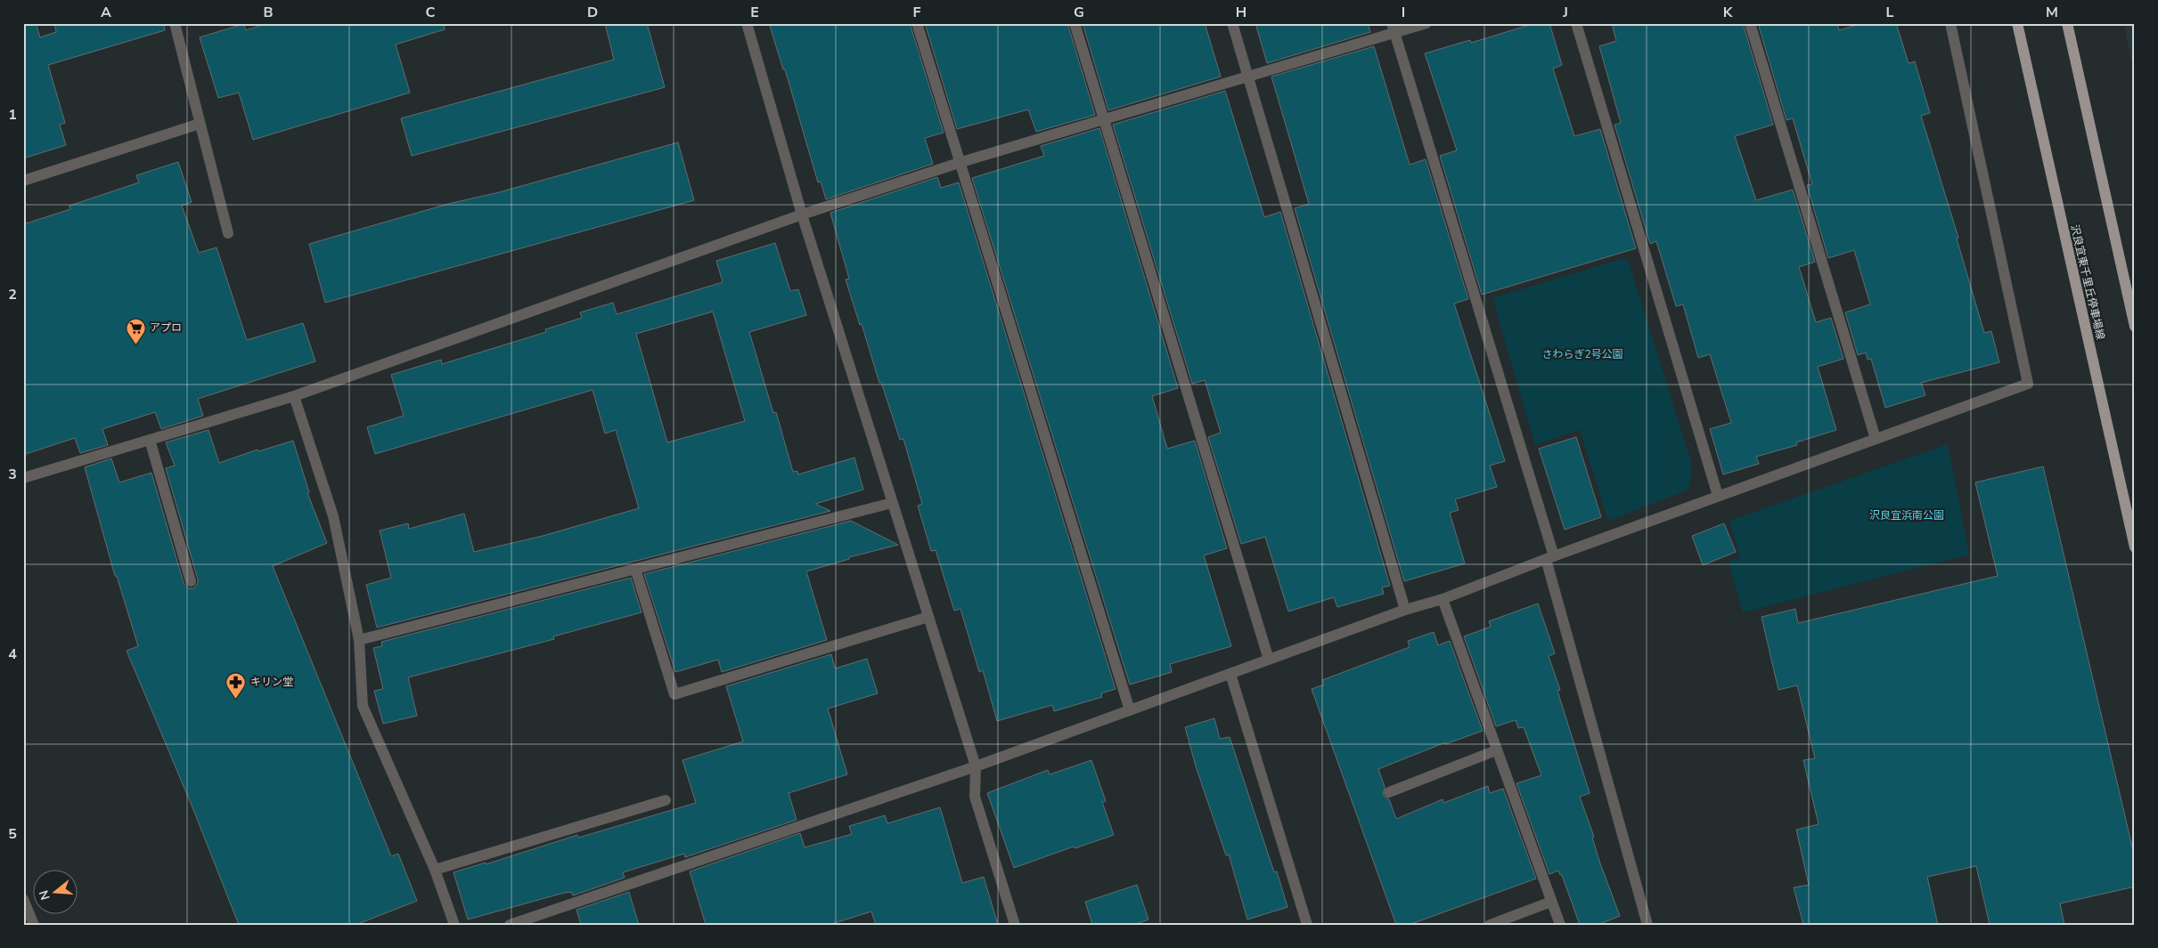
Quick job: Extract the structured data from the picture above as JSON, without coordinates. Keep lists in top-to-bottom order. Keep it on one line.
{"streets":{"main road":["沢良宜東千里丘停車場線"]},"parks":["さわらぎ2号公園","沢良宜浜南公園"],"places":{"supermarket":["アプロ"],"pharmacy":["キリン堂"]},"north":"left","grid":{"columns":["A","B","C","D","E","F","G","H","I","J","K","L","M"],"rows":["1","2","3","4","5"]}}
